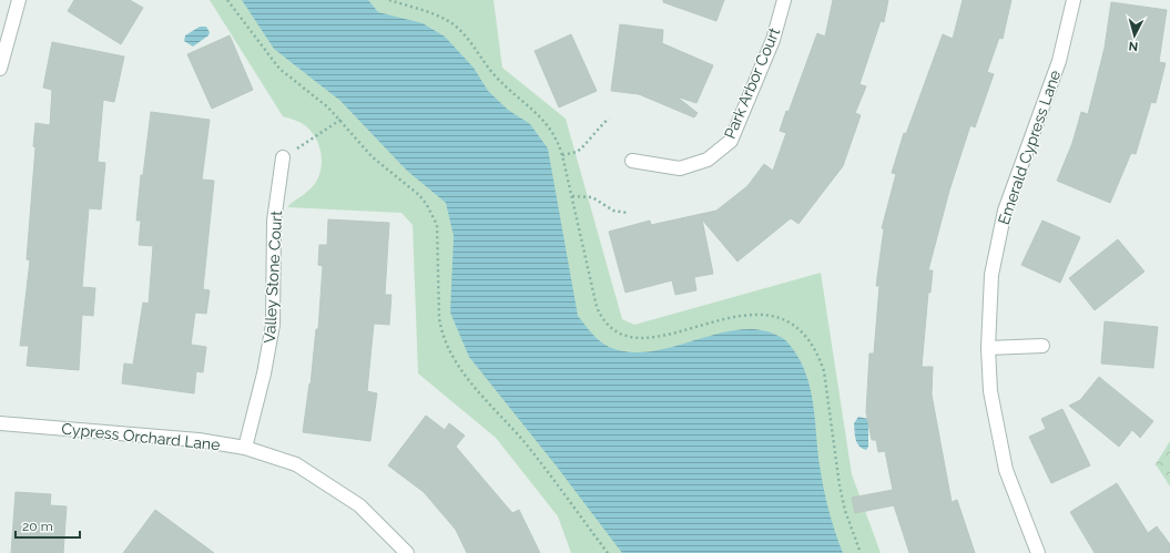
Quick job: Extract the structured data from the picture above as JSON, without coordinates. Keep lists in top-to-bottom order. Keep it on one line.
{"streets":{"street":["Park Arbor Court","Emerald Cypress Lane","Valley Stone Court","Cypress Orchard Lane"]},"crossings":[["Valley Stone Court","Cypress Orchard Lane"]],"scale_bar":"20 m","north":"bottom"}
